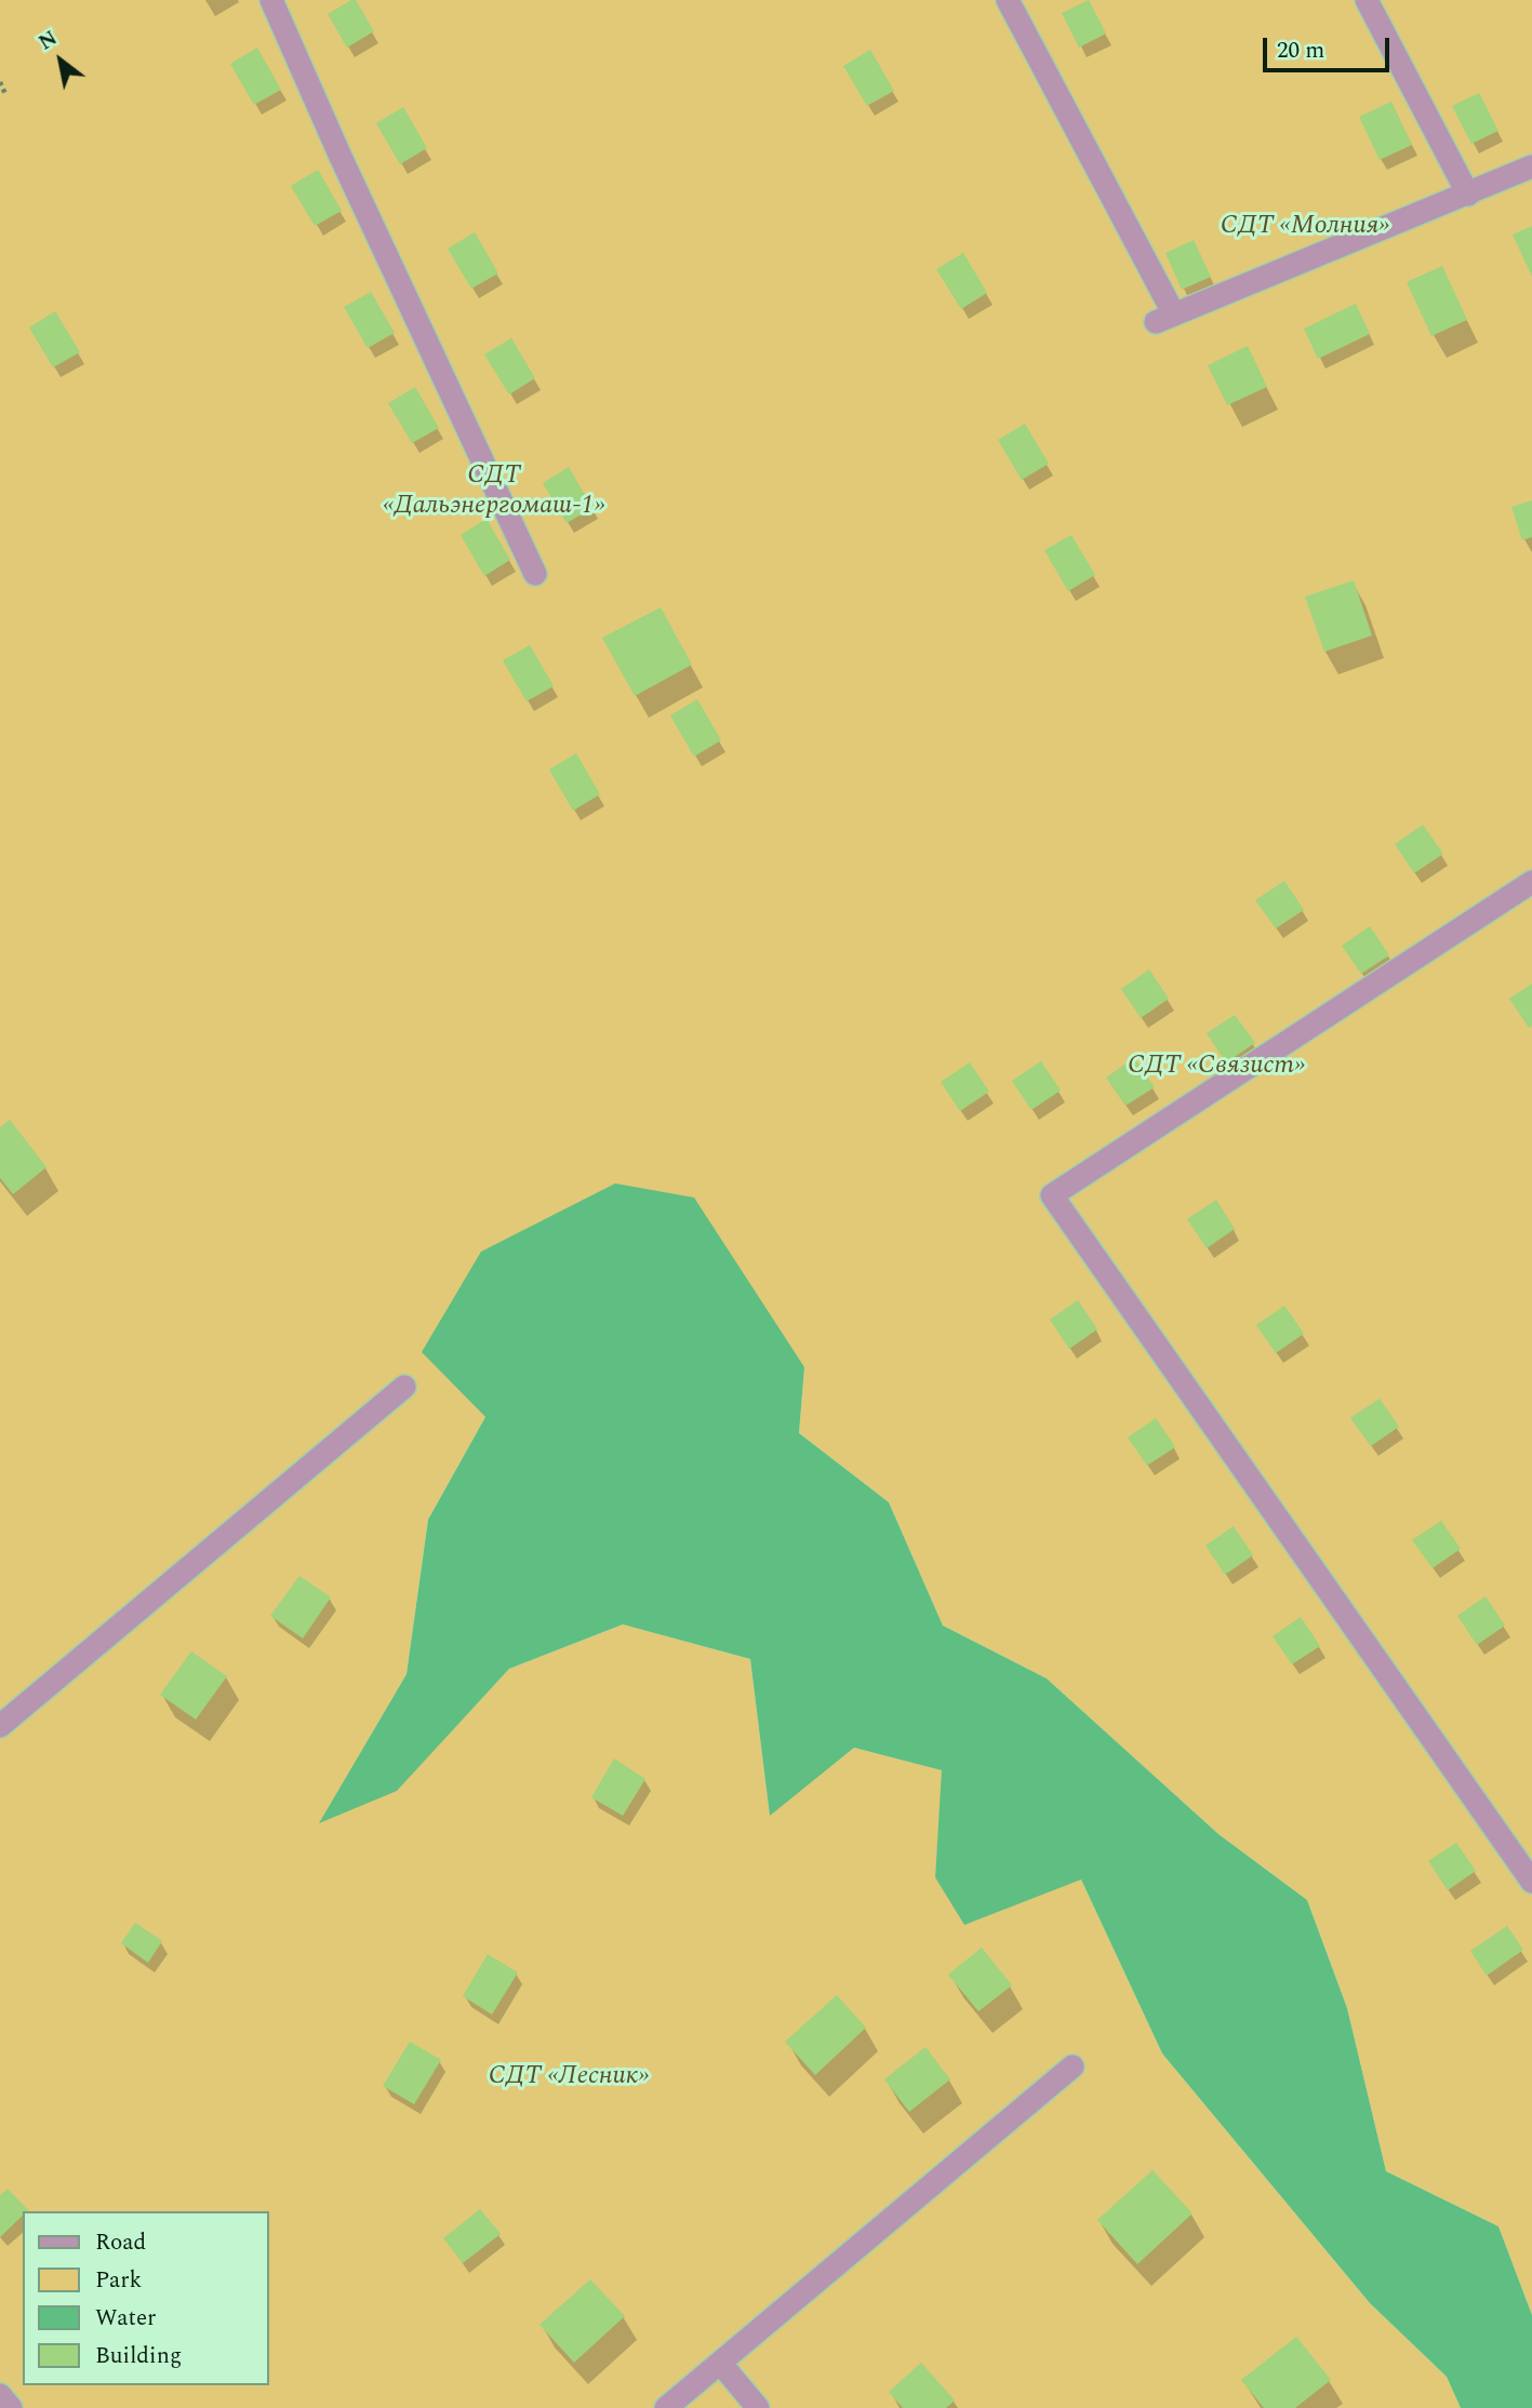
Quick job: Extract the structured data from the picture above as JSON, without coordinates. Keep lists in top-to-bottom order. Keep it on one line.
{"parks":["СДТ «Молния»","СДТ «Дальэнергомаш-1»","СДТ «Связист»","СДТ «Лесник»"],"legend":["Road","Park","Water","Building"],"scale_bar":"20 m","north":"top left"}
